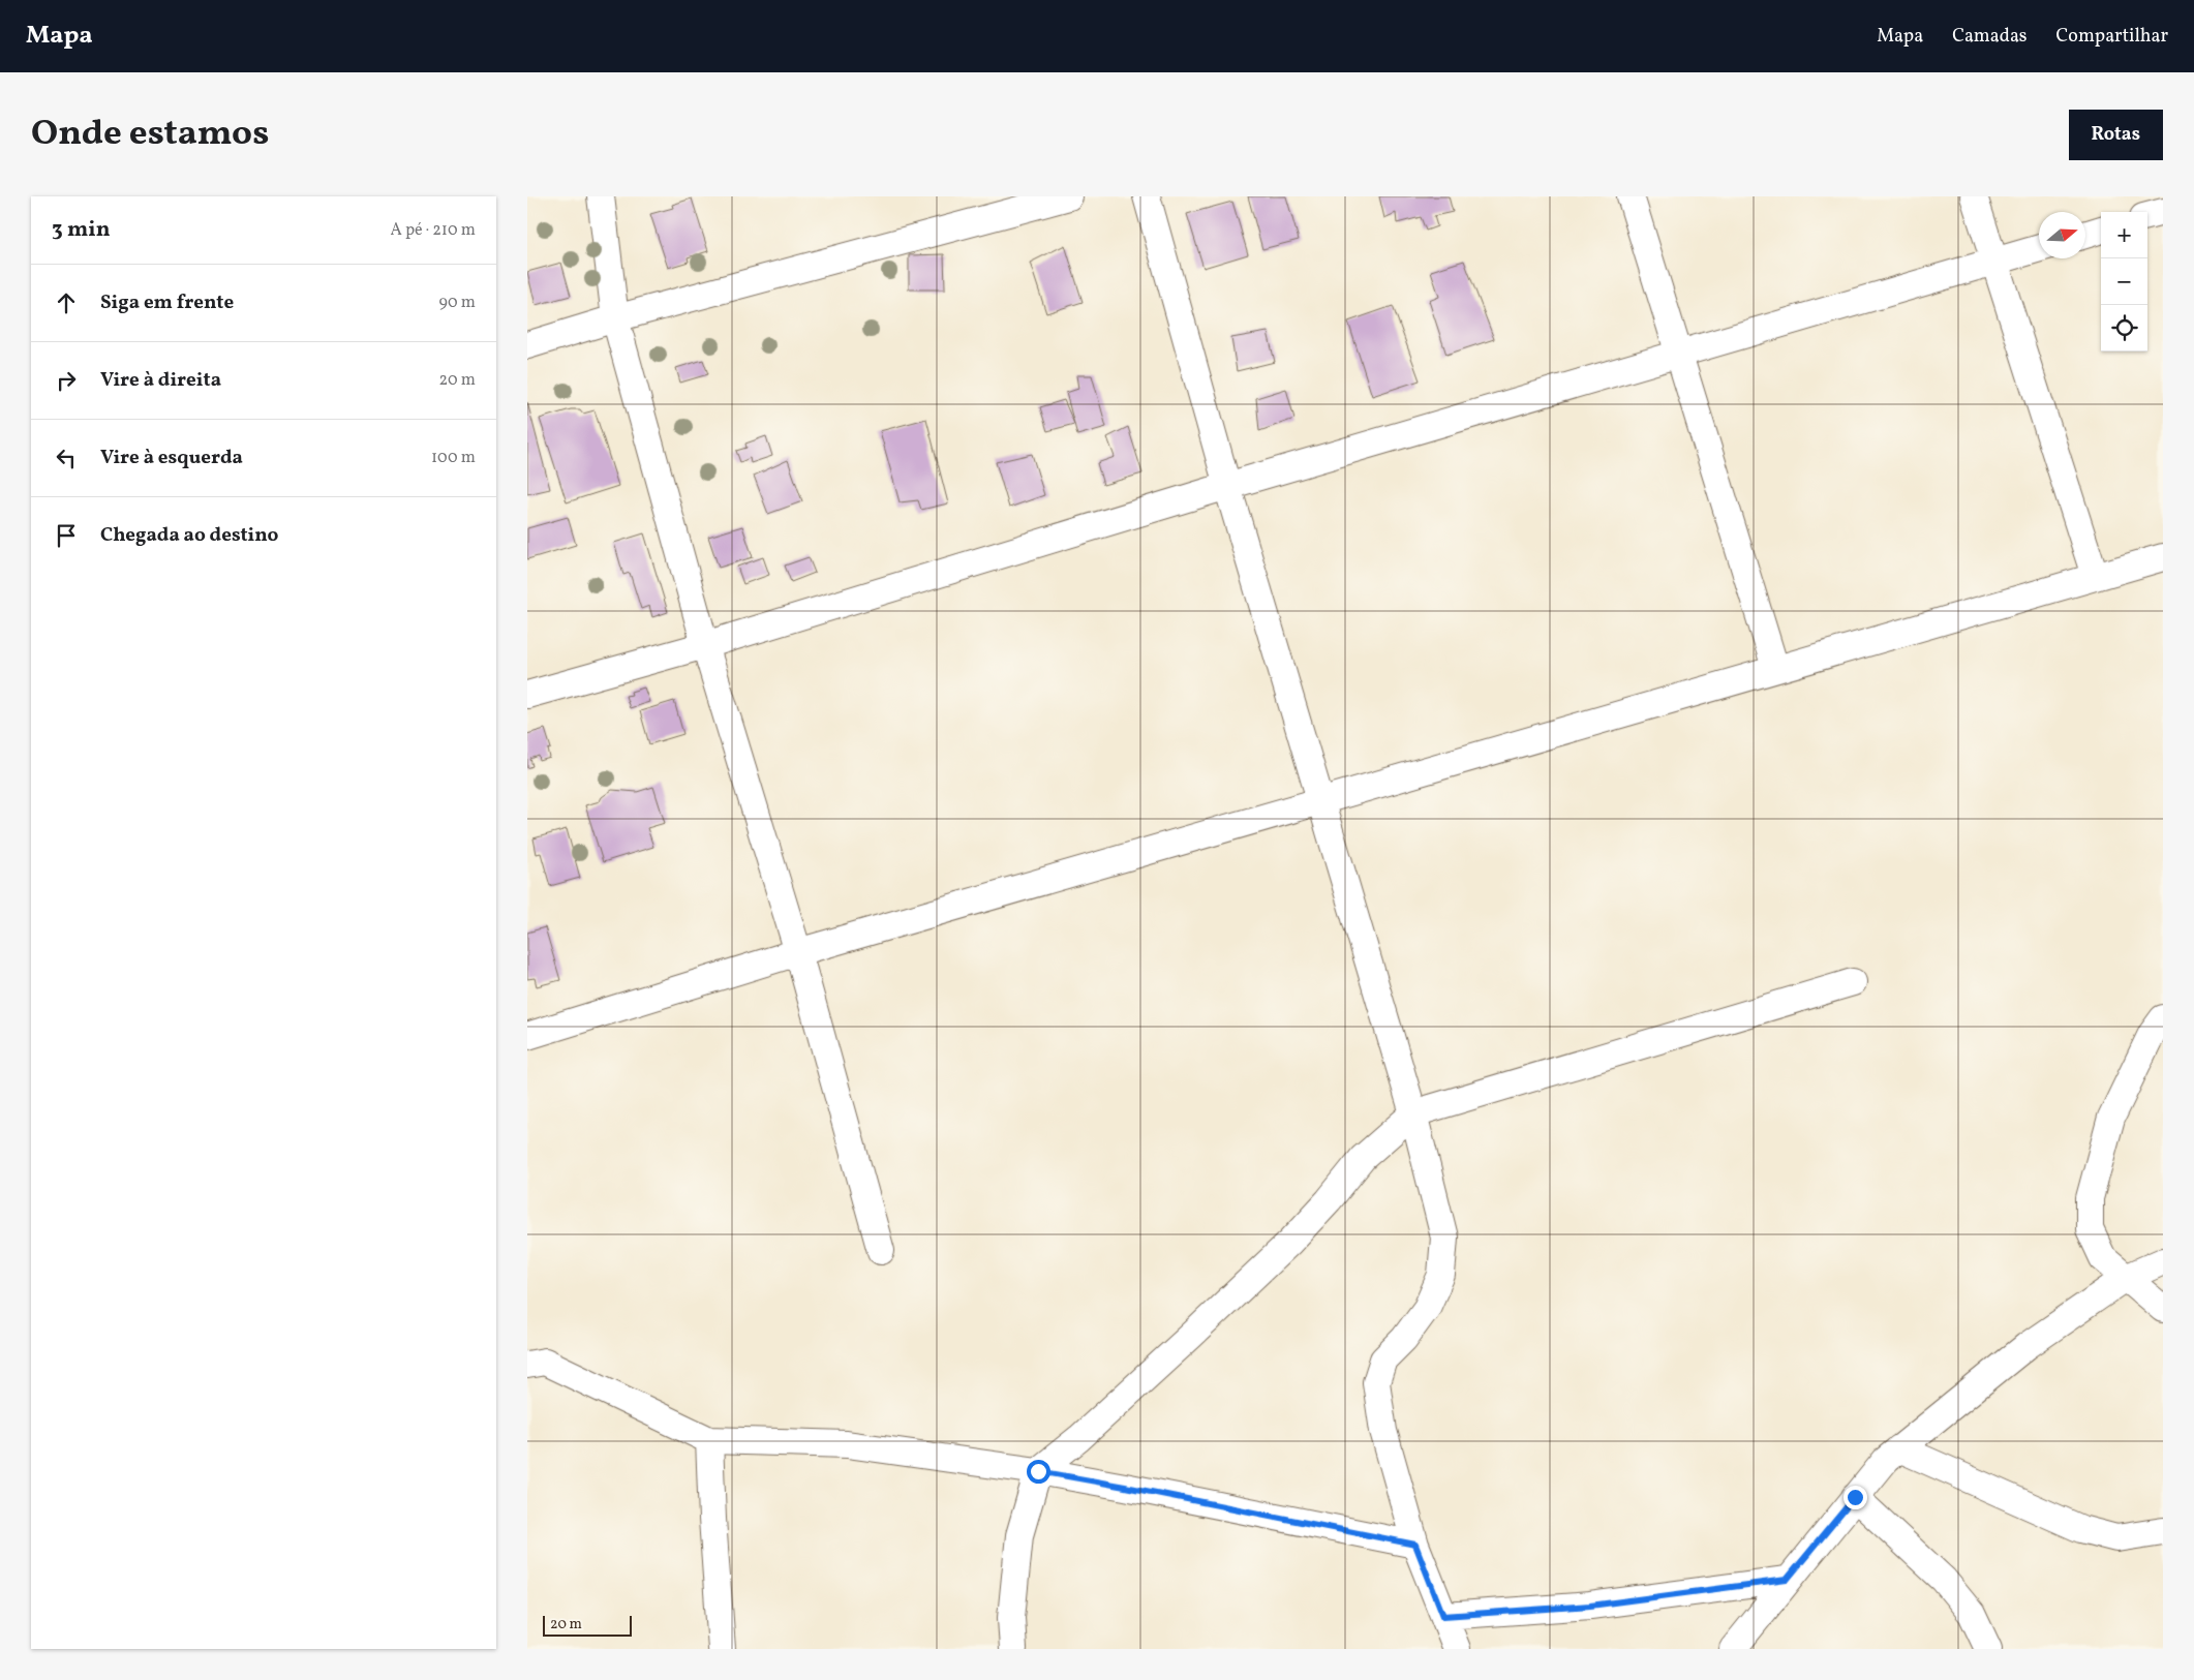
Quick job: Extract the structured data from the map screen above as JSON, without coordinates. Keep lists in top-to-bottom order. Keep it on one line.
{"scale_bar":"20 m","north":"right","page":{"header":"Mapa","nav":["Mapa","Camadas","Compartilhar"],"title":"Onde estamos","buttons":"Rotas","heading":["3 min","A pé · 210 m"],"map_buttons":["+","−"],"list":[["Siga em frente","90 m"],["Vire à direita","20 m"],["Vire à esquerda","100 m"],"Chegada ao destino"],"scale":"20 m"}}
